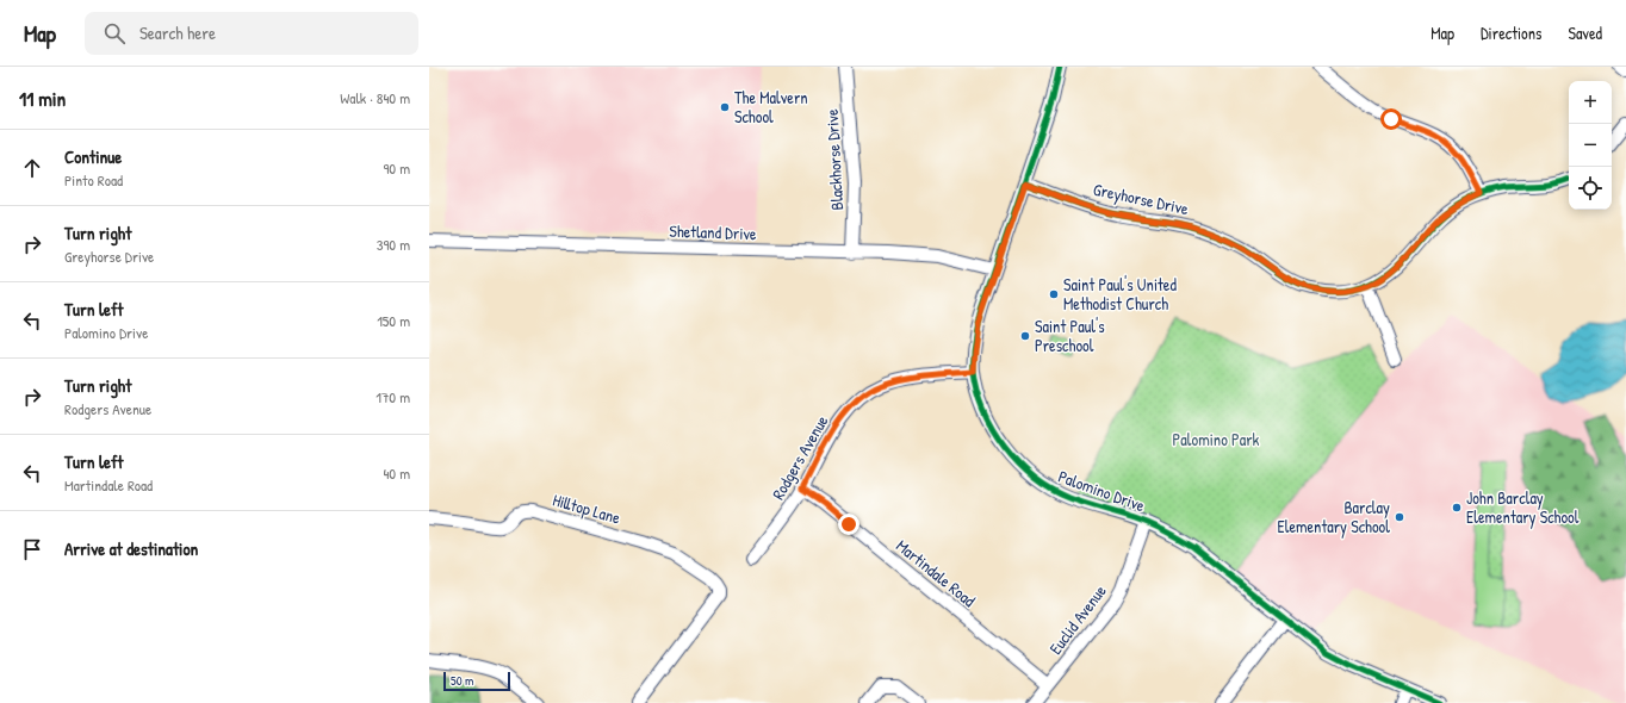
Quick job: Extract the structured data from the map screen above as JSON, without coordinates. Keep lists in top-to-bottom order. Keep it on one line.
{"streets":{"street":["Blackhorse Drive","Greyhorse Drive","Shetland Drive","Rodgers Avenue","Palomino Drive","Hilltop Lane","Martindale Road","Euclid Avenue"]},"crossings":[["Blackhorse Drive","Shetland Drive"],["Greyhorse Drive","Palomino Drive"],["Shetland Drive","Palomino Drive"],["Rodgers Avenue","Palomino Drive"],["Rodgers Avenue","Martindale Road"],["Palomino Drive","Euclid Avenue"],["Martindale Road","Euclid Avenue"]],"parks":["Palomino Park"],"places":["The Malvern School","Saint Paul's United Methodist Church","Saint Paul's Preschool","John Barclay Elementary School","Barclay Elementary School"],"scale_bar":"50 m","page":{"header":"Map","search":"Search here","nav":["Map","Directions","Saved"],"heading":["11 min","Walk · 840 m"],"map_buttons":["+","−"],"list":[["Continue","Pinto Road","90 m"],["Turn right","Greyhorse Drive","390 m"],["Turn left","Palomino Drive","150 m"],["Turn right","Rodgers Avenue","170 m"],["Turn left","Martindale Road","40 m"],"Arrive at destination"],"scale":"50 m"}}
